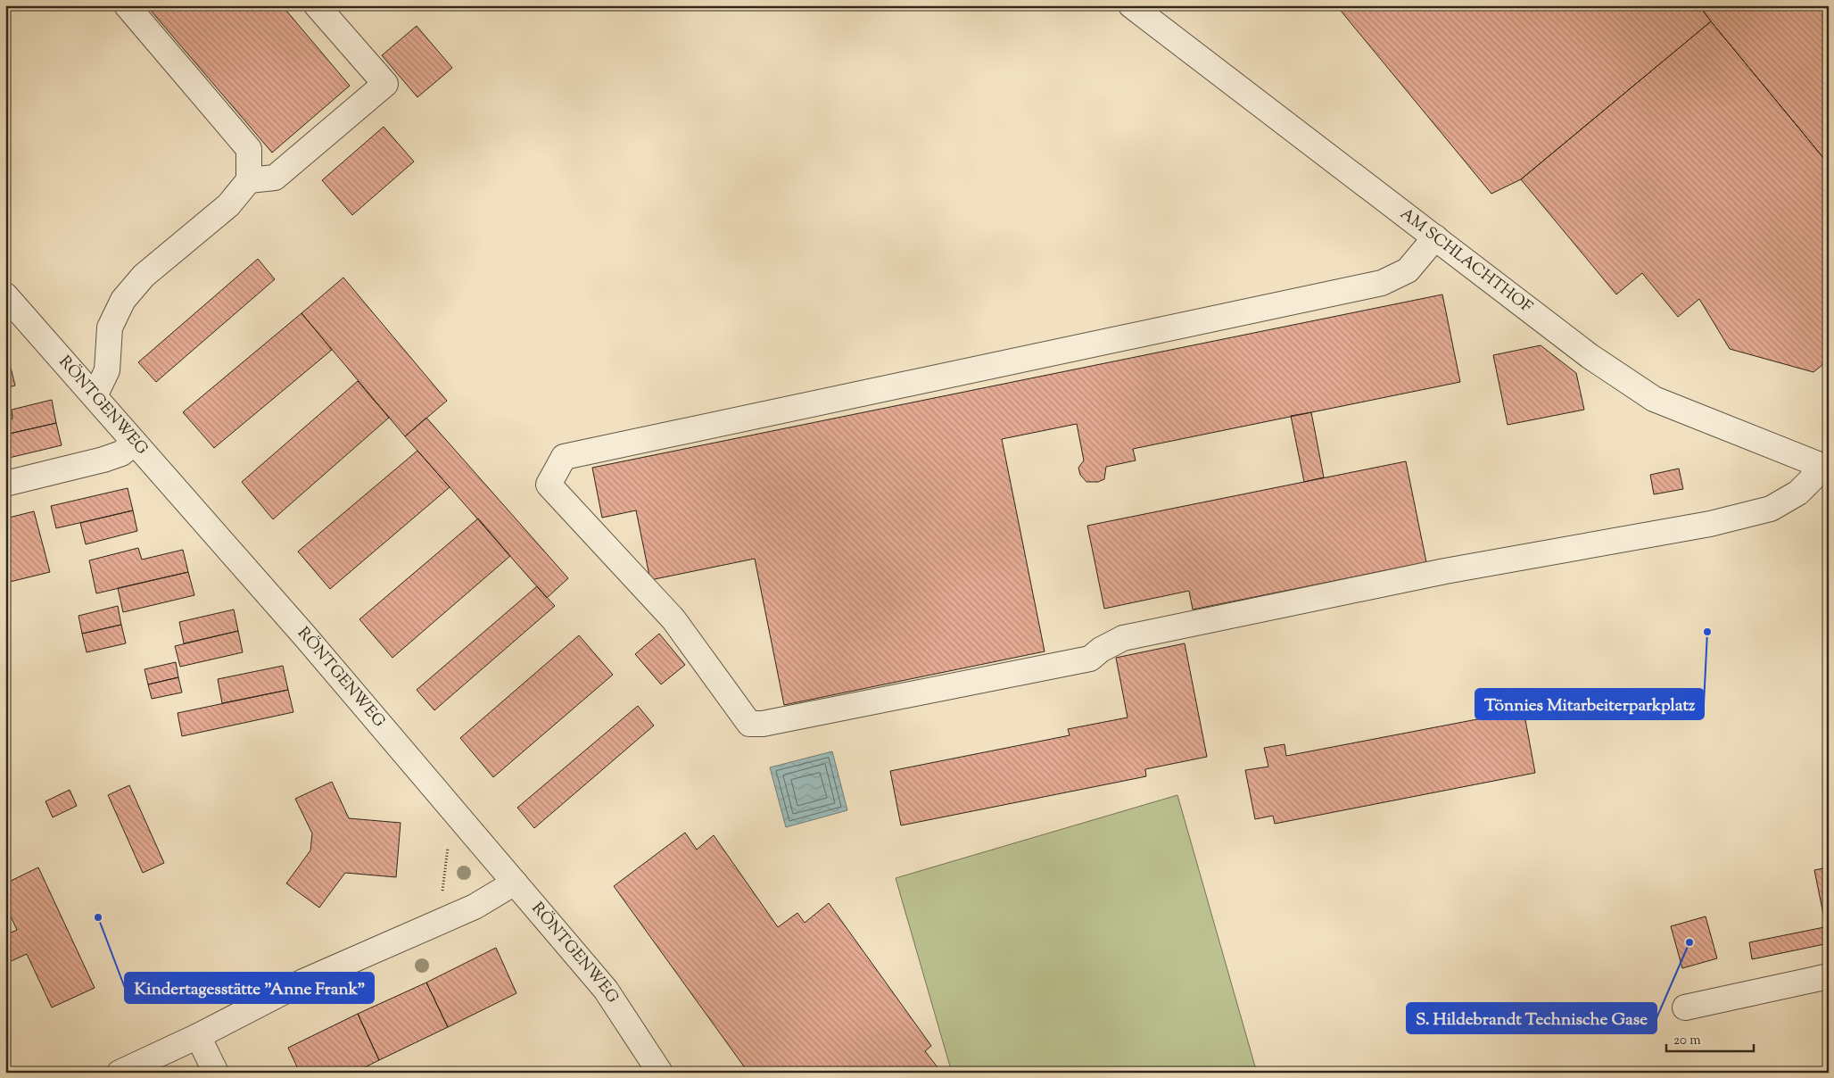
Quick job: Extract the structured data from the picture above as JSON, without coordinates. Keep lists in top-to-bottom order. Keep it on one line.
{"streets":{"street":["AM SCHLACHTHOF","RÖNTGENWEG"]},"places":["Tönnies Mitarbeiterparkplatz","Kindertagesstätte \"Anne Frank\"","S. Hildebrandt Technische Gase"],"scale_bar":"20 m"}
